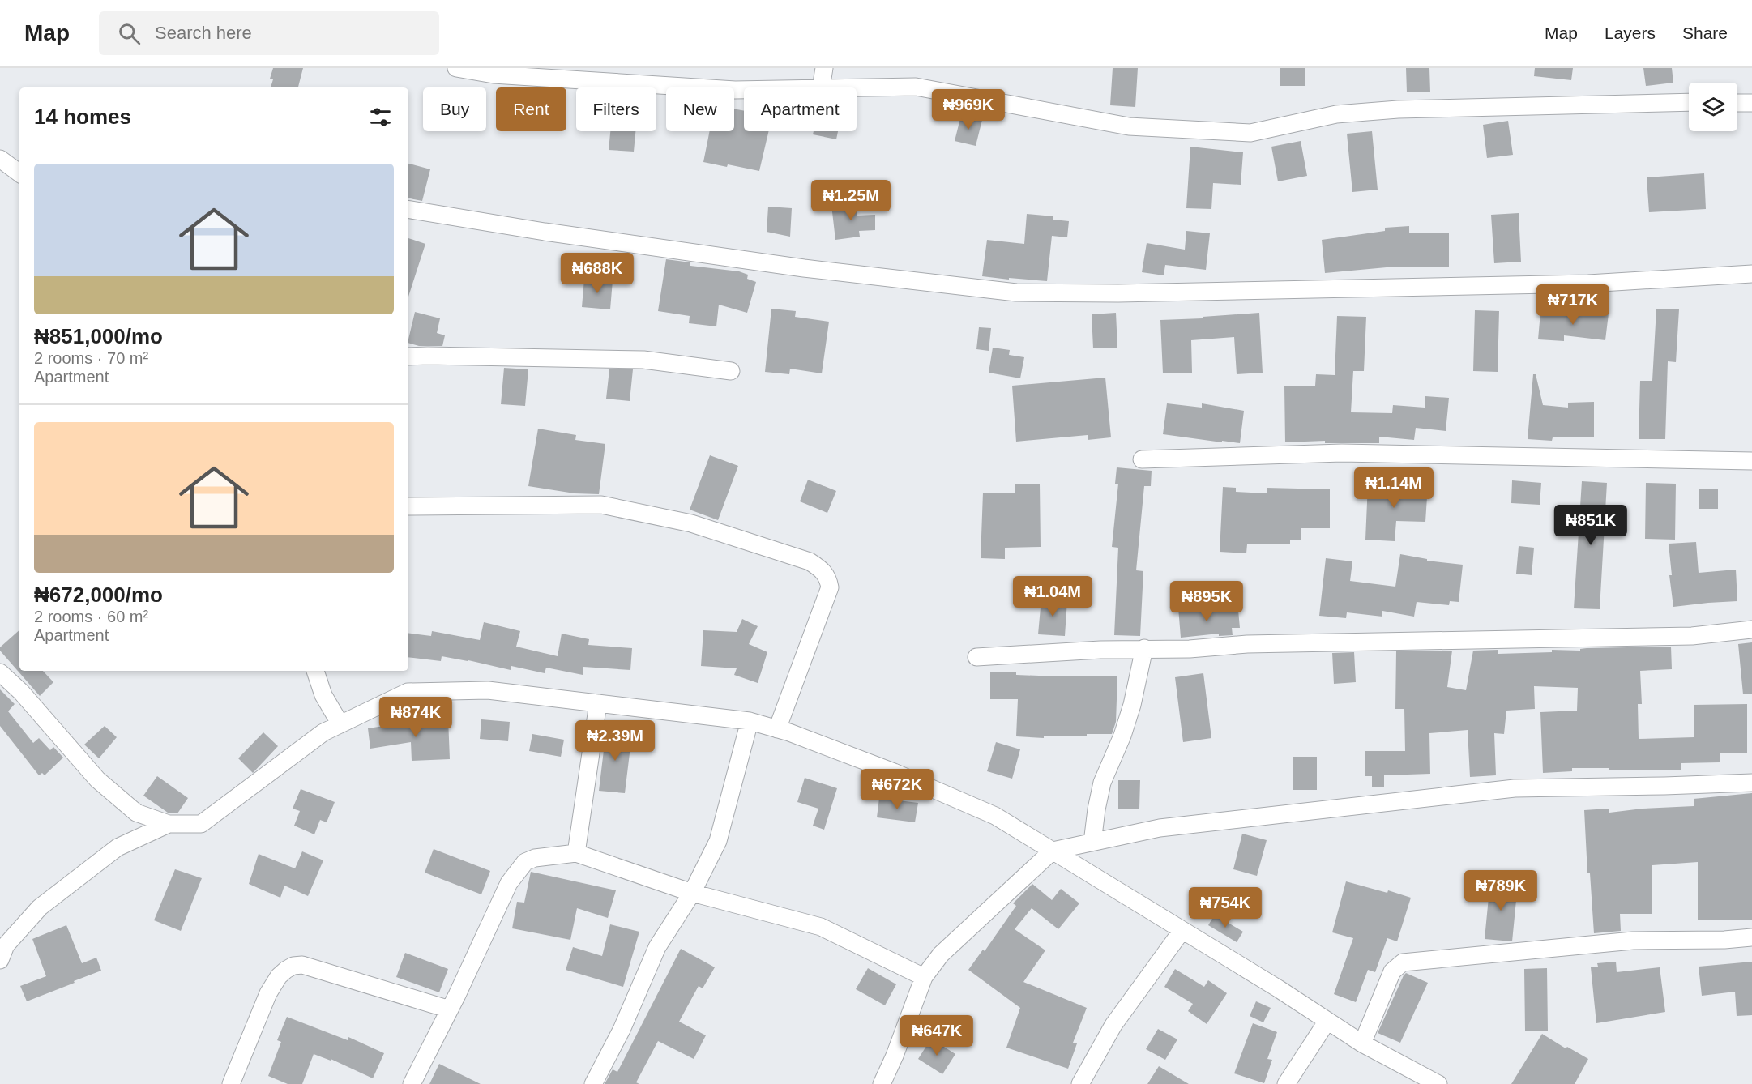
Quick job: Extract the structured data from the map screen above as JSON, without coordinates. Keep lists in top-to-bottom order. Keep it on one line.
{"page":{"header":"Map","search":"Search here","nav":["Map","Layers","Share"],"chip":["Buy","Rent","Filters","New","Apartment"],"heading":"14 homes","price":["₦969K","₦1.25M","₦688K","₦717K","₦1.14M","₦851K","₦1.04M","₦895K","₦874K","₦2.39M","₦672K","₦789K","₦754K","₦647K"],"list":[{"name":"₦851,000/mo","note":"2 rooms · 70 m² · Apartment"},{"name":"₦672,000/mo","note":"2 rooms · 60 m² · Apartment"}]}}
